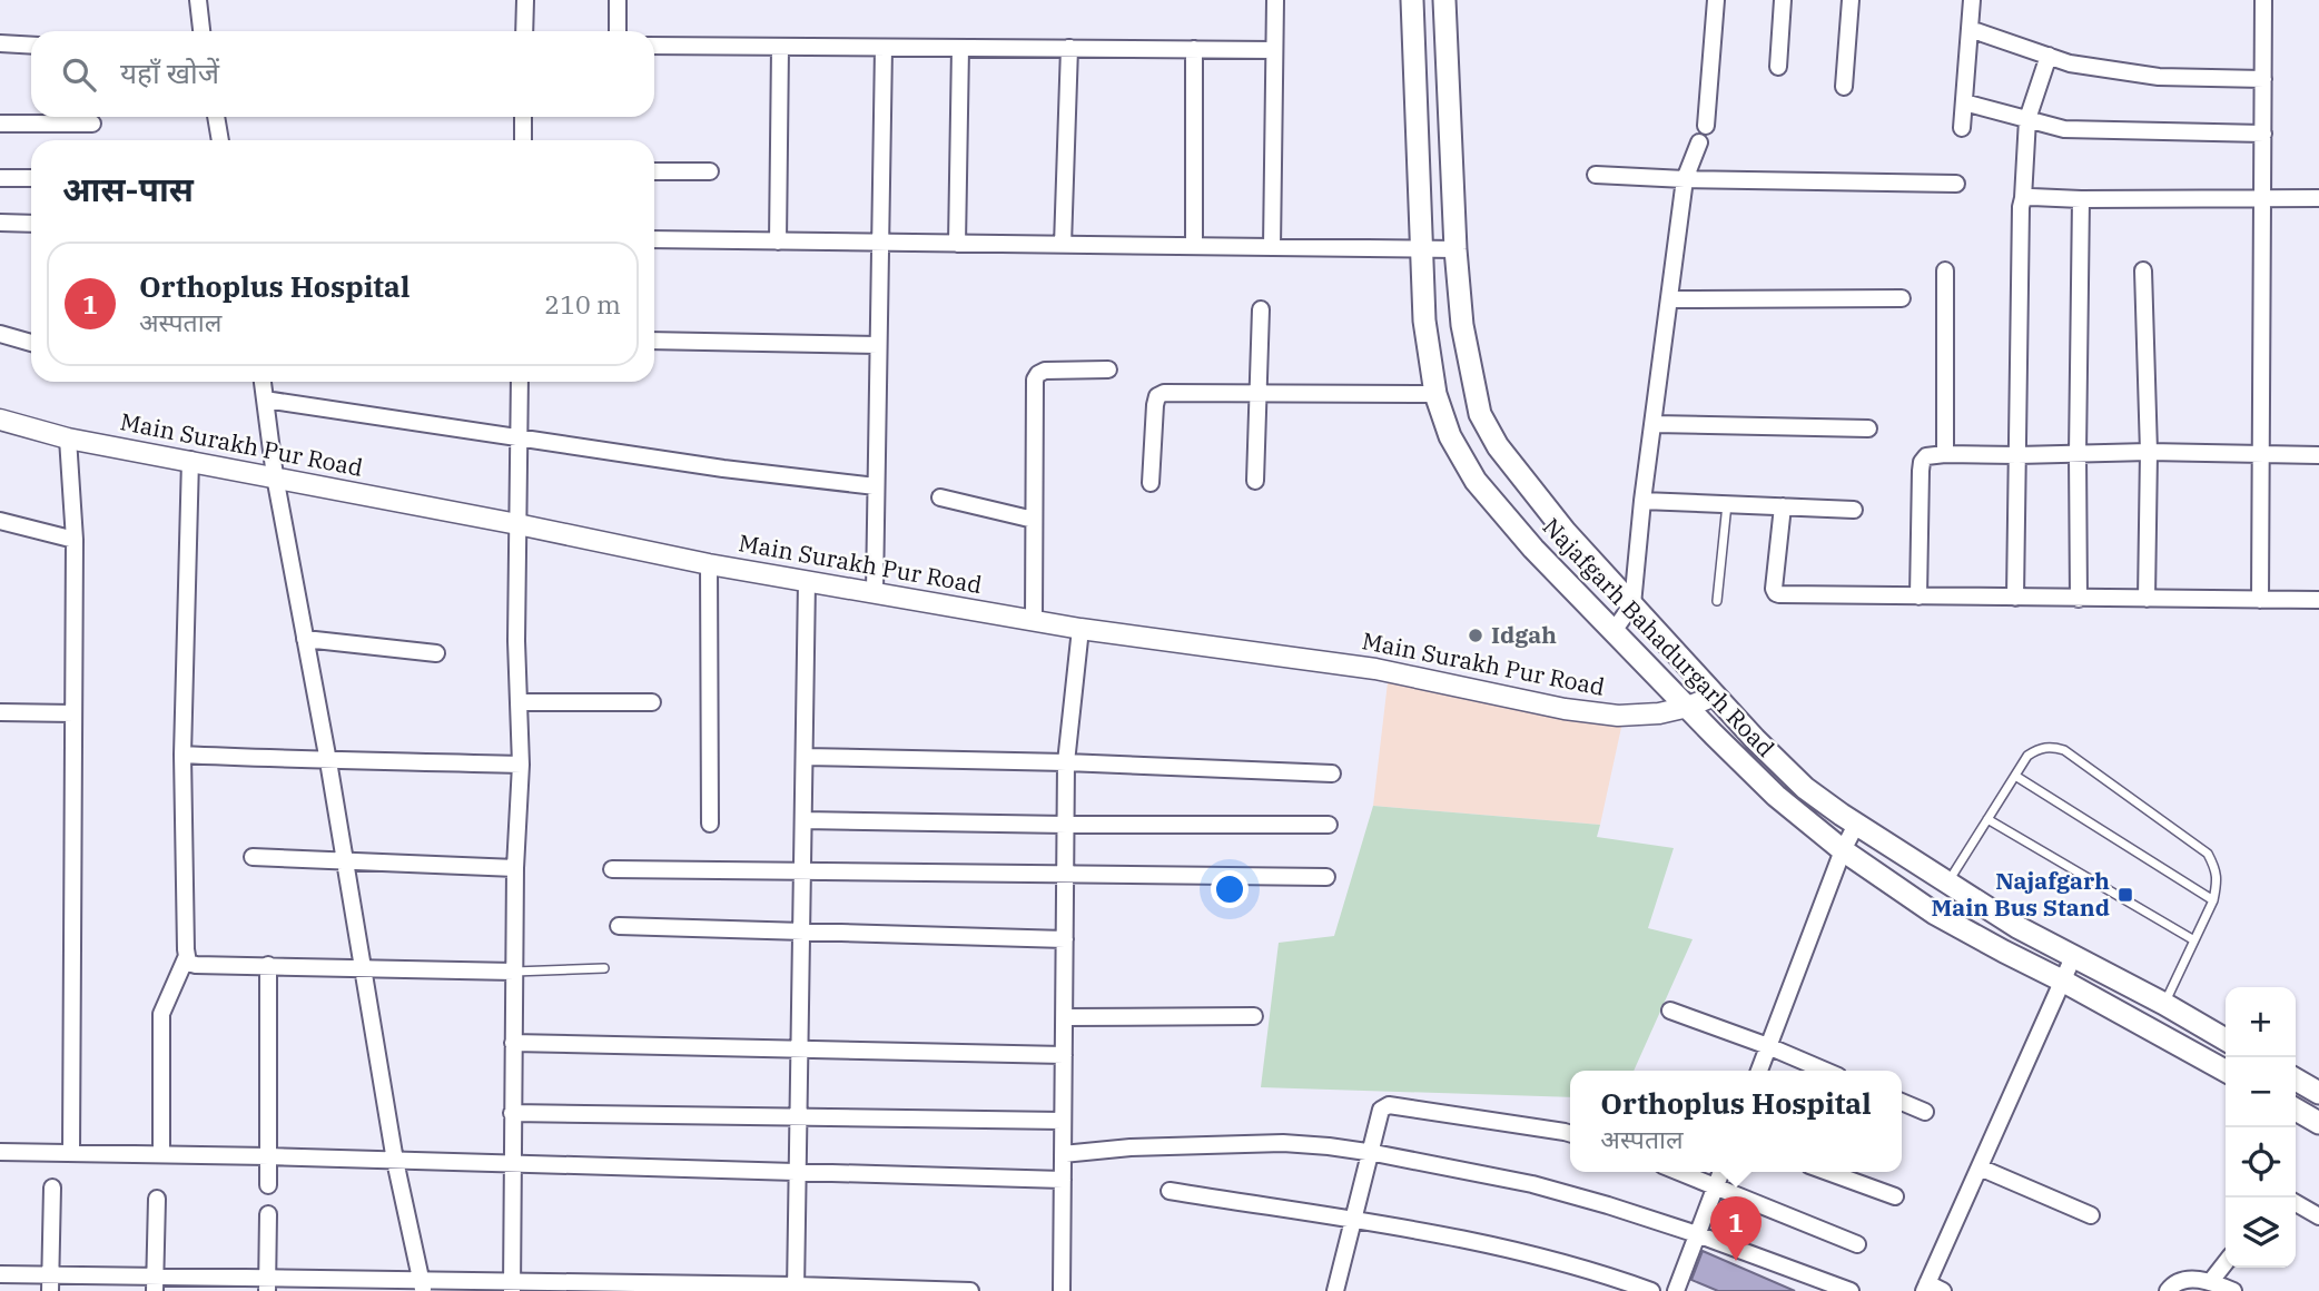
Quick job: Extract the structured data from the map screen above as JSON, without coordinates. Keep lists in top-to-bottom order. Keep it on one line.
{"streets":{"main road":["Najafgarh Bahadurgarh Road"],"street":["Main Surakh Pur Road"]},"crossings":[["Main Surakh Pur Road","Najafgarh Bahadurgarh Road"]],"places":{"other":["Idgah"],"transit":["Najafgarh Main Bus Stand"]},"page":{"search":"यहाँ खोजें","heading":"आस-पास","list":[{"mark":"1","name":"Orthoplus Hospital","note":"अस्पताल","value":"210 m"}],"map_buttons":["+","−"],"popup":["Orthoplus Hospital","अस्पताल"],"pins":"1"}}
